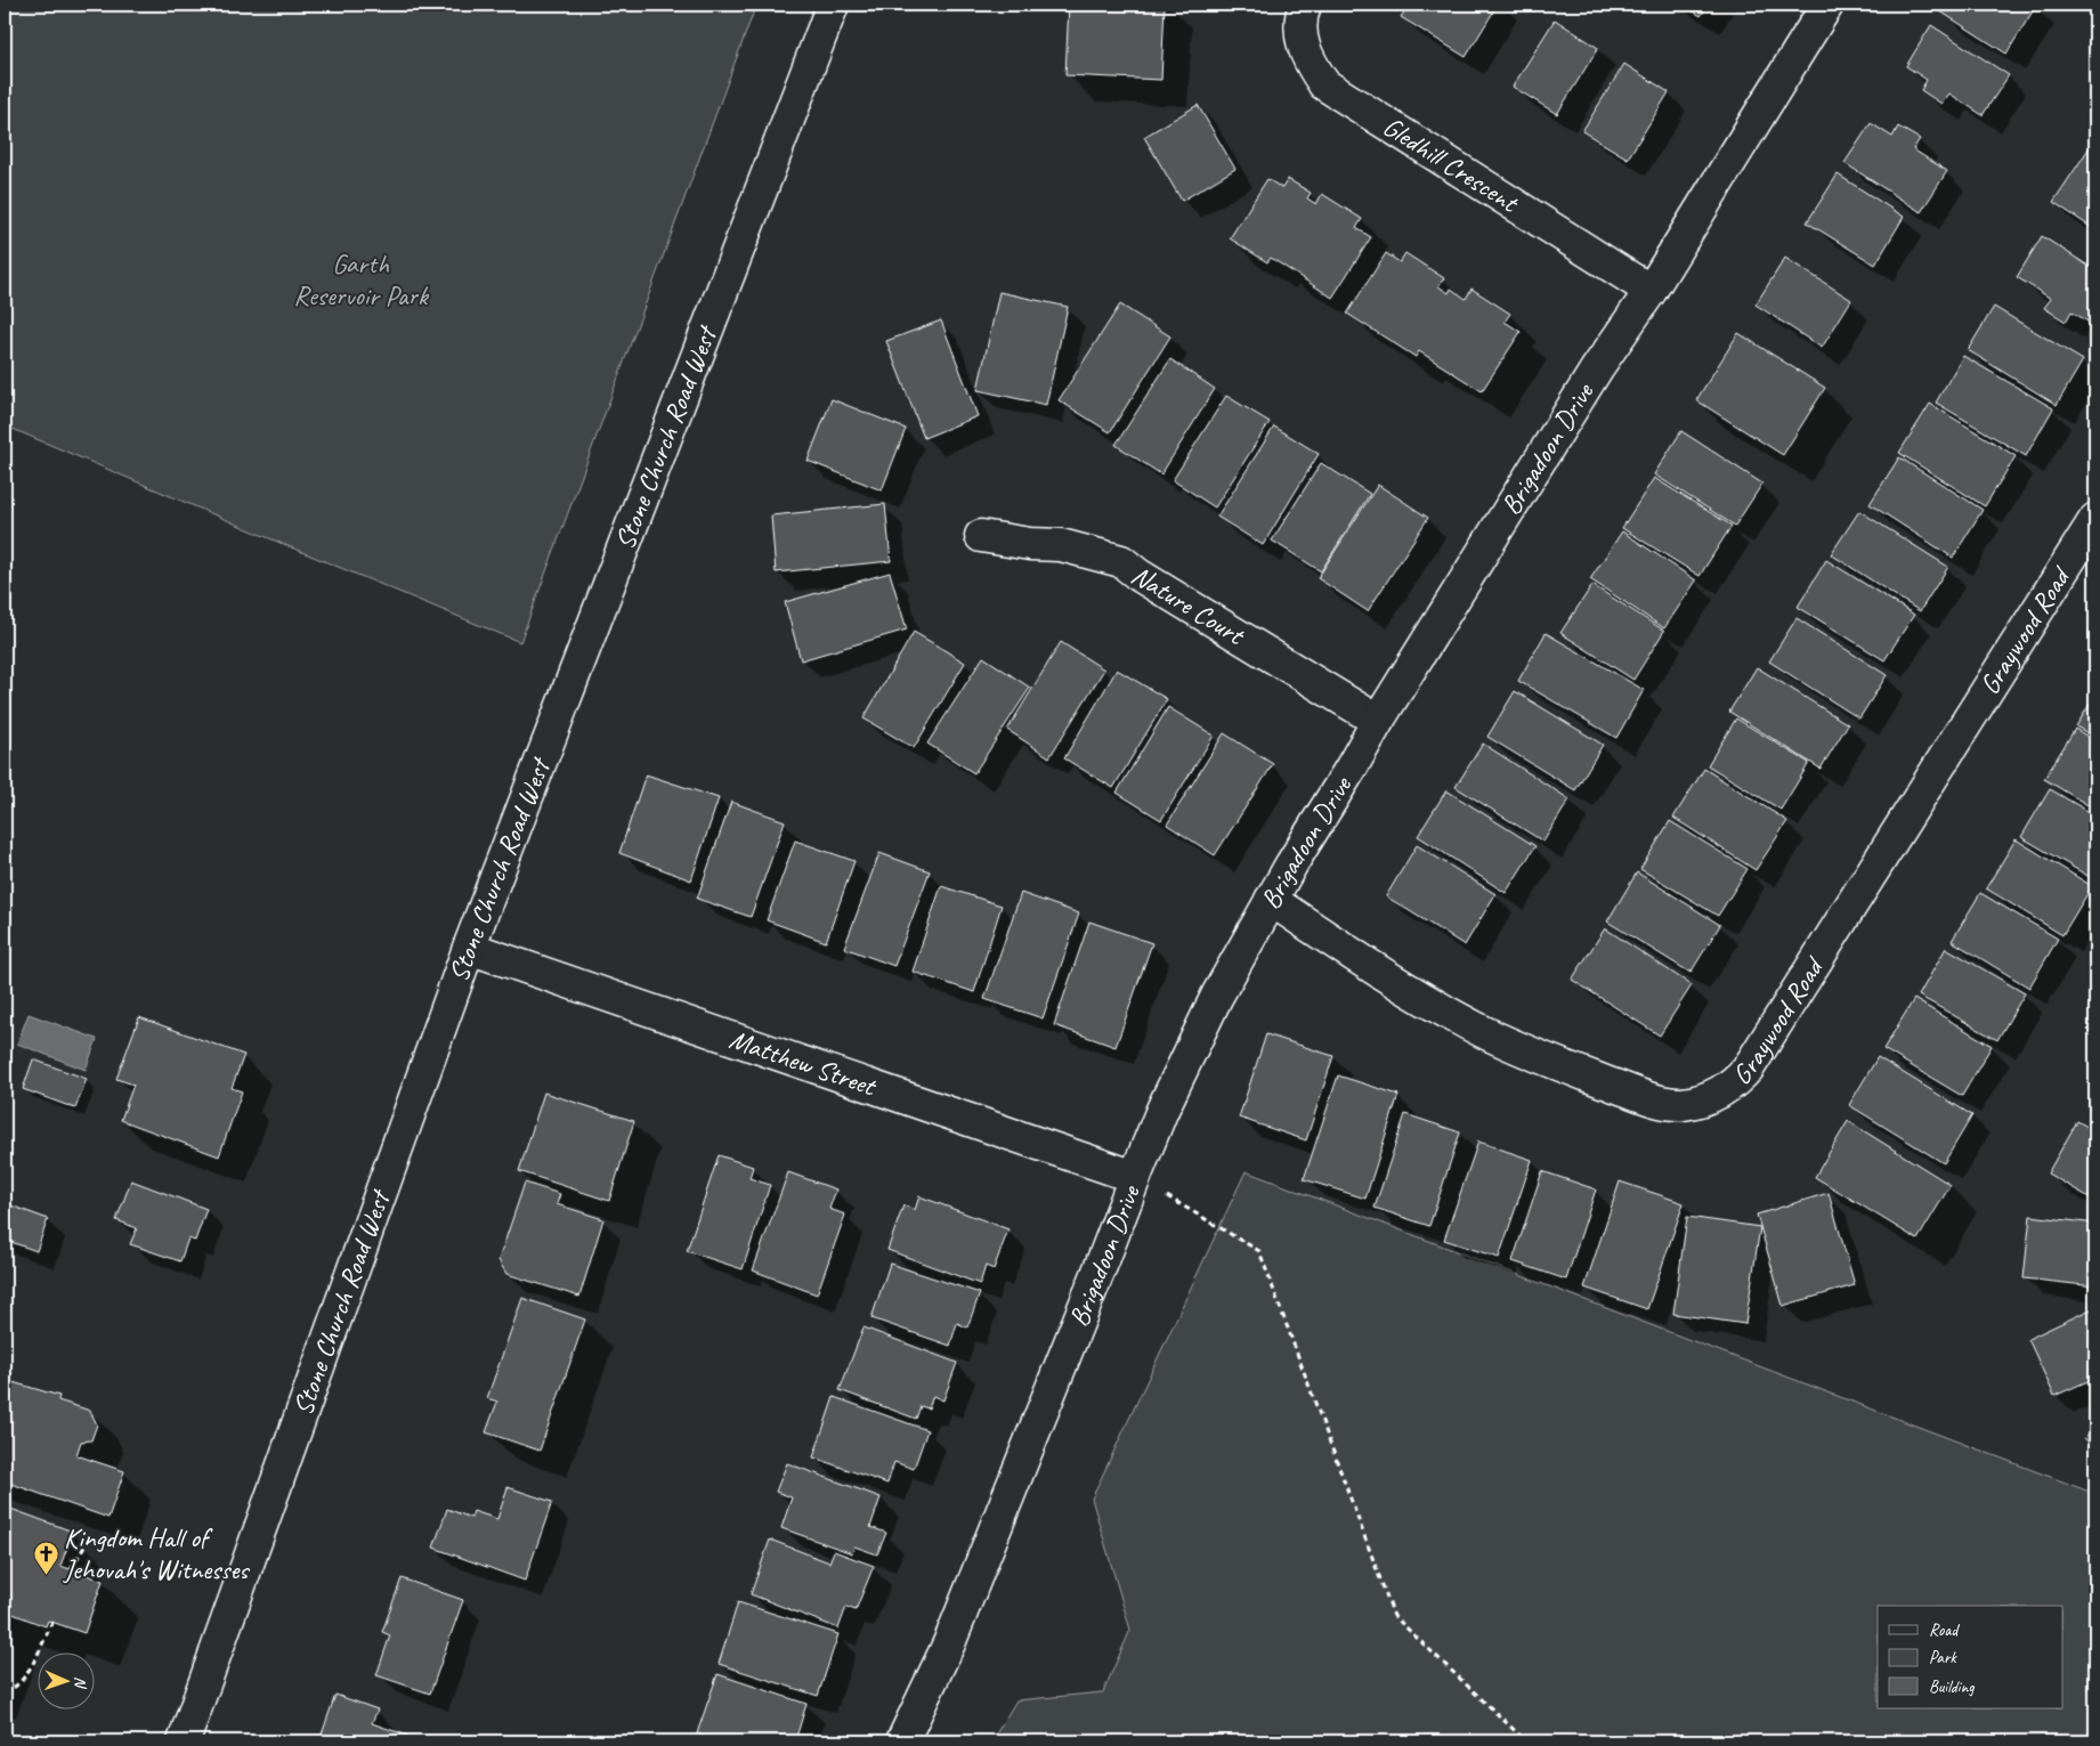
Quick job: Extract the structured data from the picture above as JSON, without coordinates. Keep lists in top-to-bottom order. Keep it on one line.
{"streets":{"street":["Gledhill Crescent","Stone Church Road West","Brigadoon Drive","Nature Court","Graywood Road","Matthew Street"]},"crossings":[["Gledhill Crescent","Brigadoon Drive"],["Stone Church Road West","Matthew Street"],["Brigadoon Drive","Nature Court"],["Brigadoon Drive","Graywood Road"],["Brigadoon Drive","Matthew Street"]],"parks":["Garth Reservoir Park"],"places":{"church":["Kingdom Hall of Jehovah's Witnesses"]},"legend":["Road","Park","Building"],"north":"right"}
